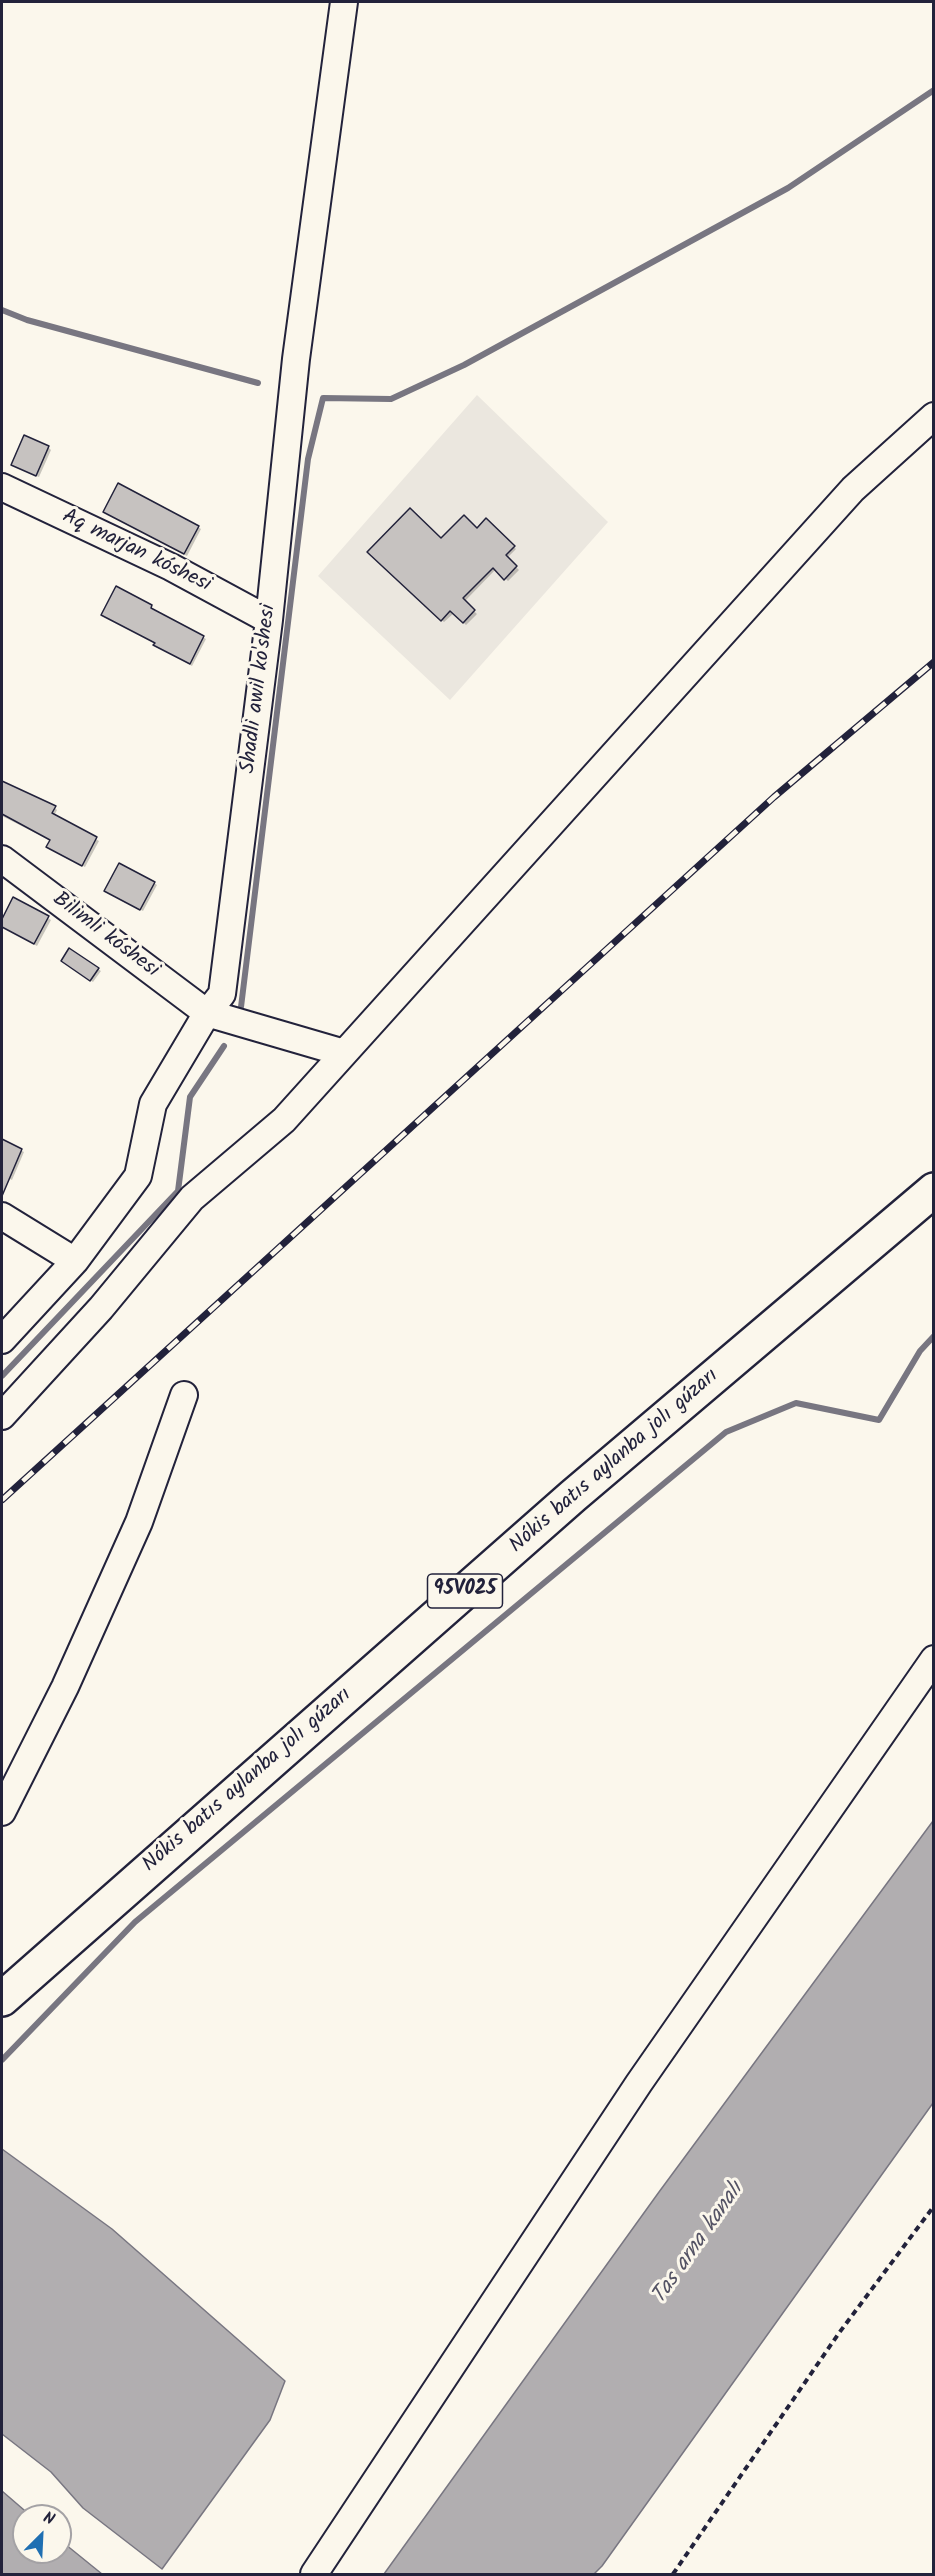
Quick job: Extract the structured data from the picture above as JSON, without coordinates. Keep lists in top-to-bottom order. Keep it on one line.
{"streets":{"main road":["Nókis batıs aylanba jolı gúzarı","95V025"],"street":["Aq marjan kóshesi","Shadli awil ko'shesi","Bilimli kóshesi"]},"crossings":[["Aq marjan kóshesi","Shadli awil ko'shesi"],["Shadli awil ko'shesi","Bilimli kóshesi"]],"water":["Tas arna kanalı"],"north":"top right"}
